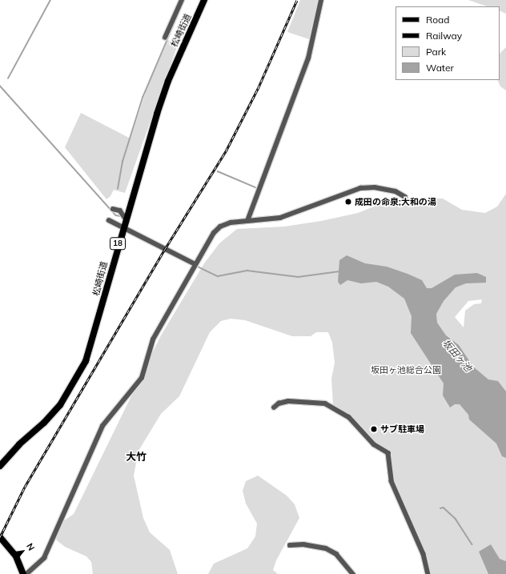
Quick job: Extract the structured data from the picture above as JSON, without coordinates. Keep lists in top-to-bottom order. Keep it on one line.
{"streets":{"main road":["松崎街道","18"]},"districts":["大竹"],"water":["坂田ヶ池"],"parks":["坂田ヶ池総合公園"],"places":["成田の命泉;大和の湯","サブ駐車場"],"legend":["Road","Railway","Park","Water"],"north":"top right"}
